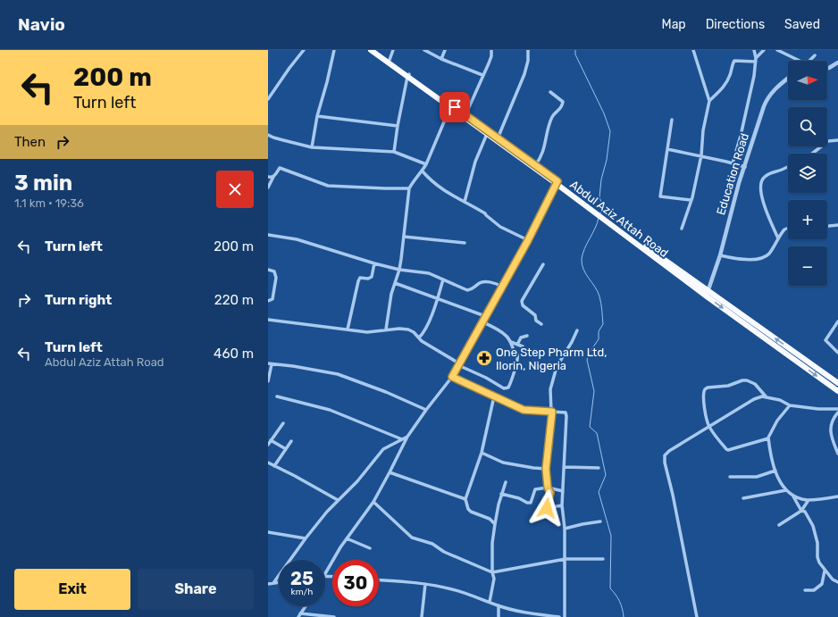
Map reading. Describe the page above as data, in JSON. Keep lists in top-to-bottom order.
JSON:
{
  "streets": {
    "highway": ["Abdul Aziz Attah Road"],
    "street": ["Education Road"]
  },
  "crossings": [
    ["Education Road", "Abdul Aziz Attah Road"]
  ],
  "places": {
    "pharmacy": ["One Step Pharm Ltd, Ilorin, Nigeria"]
  },
  "north": "right",
  "page": {
    "header": "Navio",
    "nav": ["Map", "Directions", "Saved"],
    "turn": ["200 m", "Turn left"],
    "map_buttons": ["+", "−"],
    "then": "Then",
    "heading": ["3 min", "1.1 km · 19:36"],
    "list": [
      {
        "name": "Turn left",
        "value": "200 m"
      },
      {
        "name": "Turn right",
        "value": "220 m"
      },
      {
        "name": "Turn left",
        "note": "Abdul Aziz Attah Road",
        "value": "460 m"
      }
    ],
    "speed": "25 km/h",
    "limit": "30",
    "buttons": ["Exit", "Share"]
  }
}
